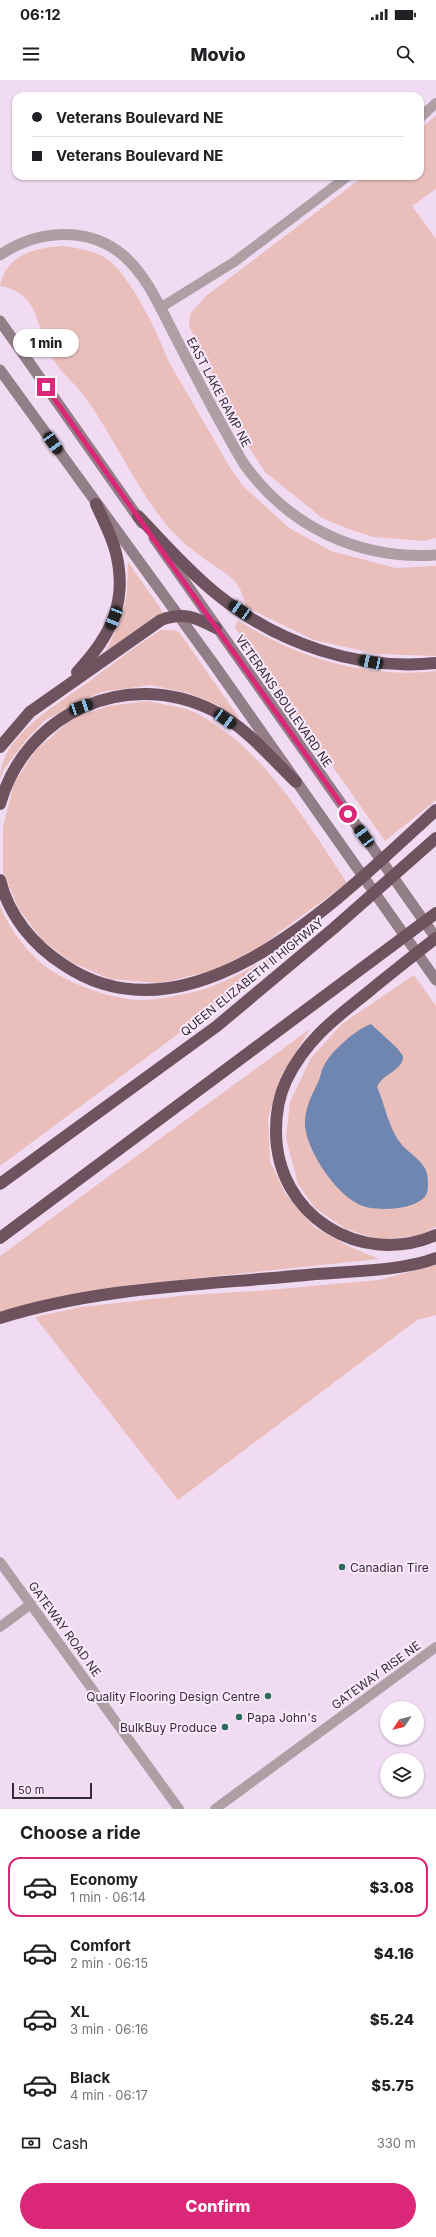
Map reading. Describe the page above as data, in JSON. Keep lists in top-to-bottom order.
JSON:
{
  "streets": {
    "highway": ["QUEEN ELIZABETH II HIGHWAY"],
    "main road": ["VETERANS BOULEVARD NE"],
    "street": ["EAST LAKE RAMP NE", "GATEWAY ROAD NE", "GATEWAY RISE NE"]
  },
  "places": [
    "Canadian Tire",
    "Quality Flooring Design Centre",
    "Papa John's",
    "BulkBuy Produce"
  ],
  "scale_bar": "50 m",
  "north": "bottom left",
  "page": {
    "status": "06:12",
    "header": "Movio",
    "banner": ["Veterans Boulevard NE", "Veterans Boulevard NE"],
    "bubble": "1 min",
    "scale": "50 m",
    "heading": "Choose a ride",
    "list": [
      {
        "name": "Economy",
        "note": "1 min · 06:14",
        "value": "$3.08"
      },
      {
        "name": "Comfort",
        "note": "2 min · 06:15",
        "value": "$4.16"
      },
      {
        "name": "XL",
        "note": "3 min · 06:16",
        "value": "$5.24"
      },
      {
        "name": "Black",
        "note": "4 min · 06:17",
        "value": "$5.75"
      }
    ],
    "pay": ["Cash", "330 m"],
    "buttons": "Confirm"
  }
}
